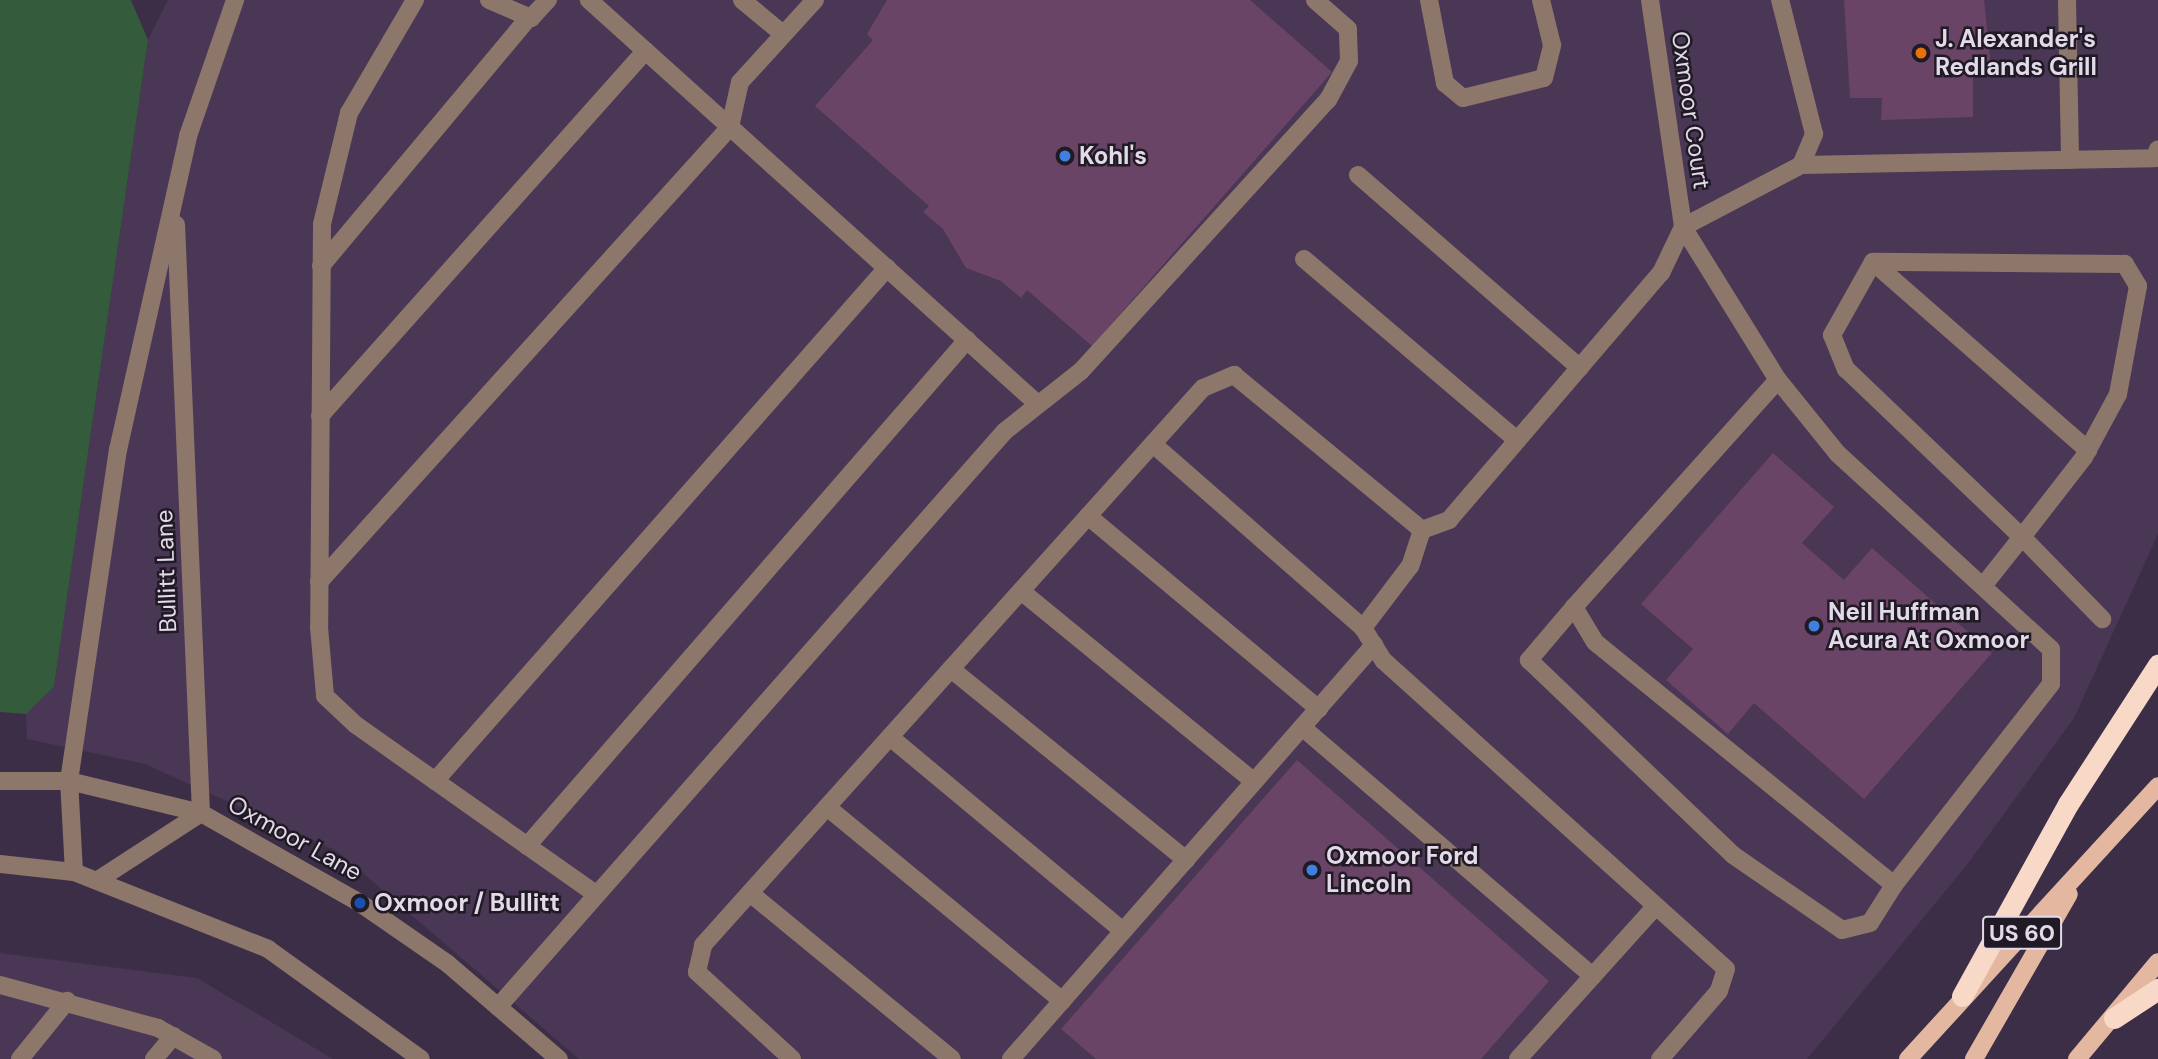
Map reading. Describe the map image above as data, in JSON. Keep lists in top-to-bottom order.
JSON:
{
  "streets": {
    "main road": ["US 60"],
    "street": ["Oxmoor Court", "Bullitt Lane", "Oxmoor Lane"]
  },
  "crossings": [
    ["Bullitt Lane", "Oxmoor Lane"]
  ],
  "places": [
    "J. Alexander's Redlands Grill",
    "Kohl's",
    "Neil Huffman Acura At Oxmoor",
    "Oxmoor Ford Lincoln",
    "Oxmoor / Bullitt"
  ]
}
